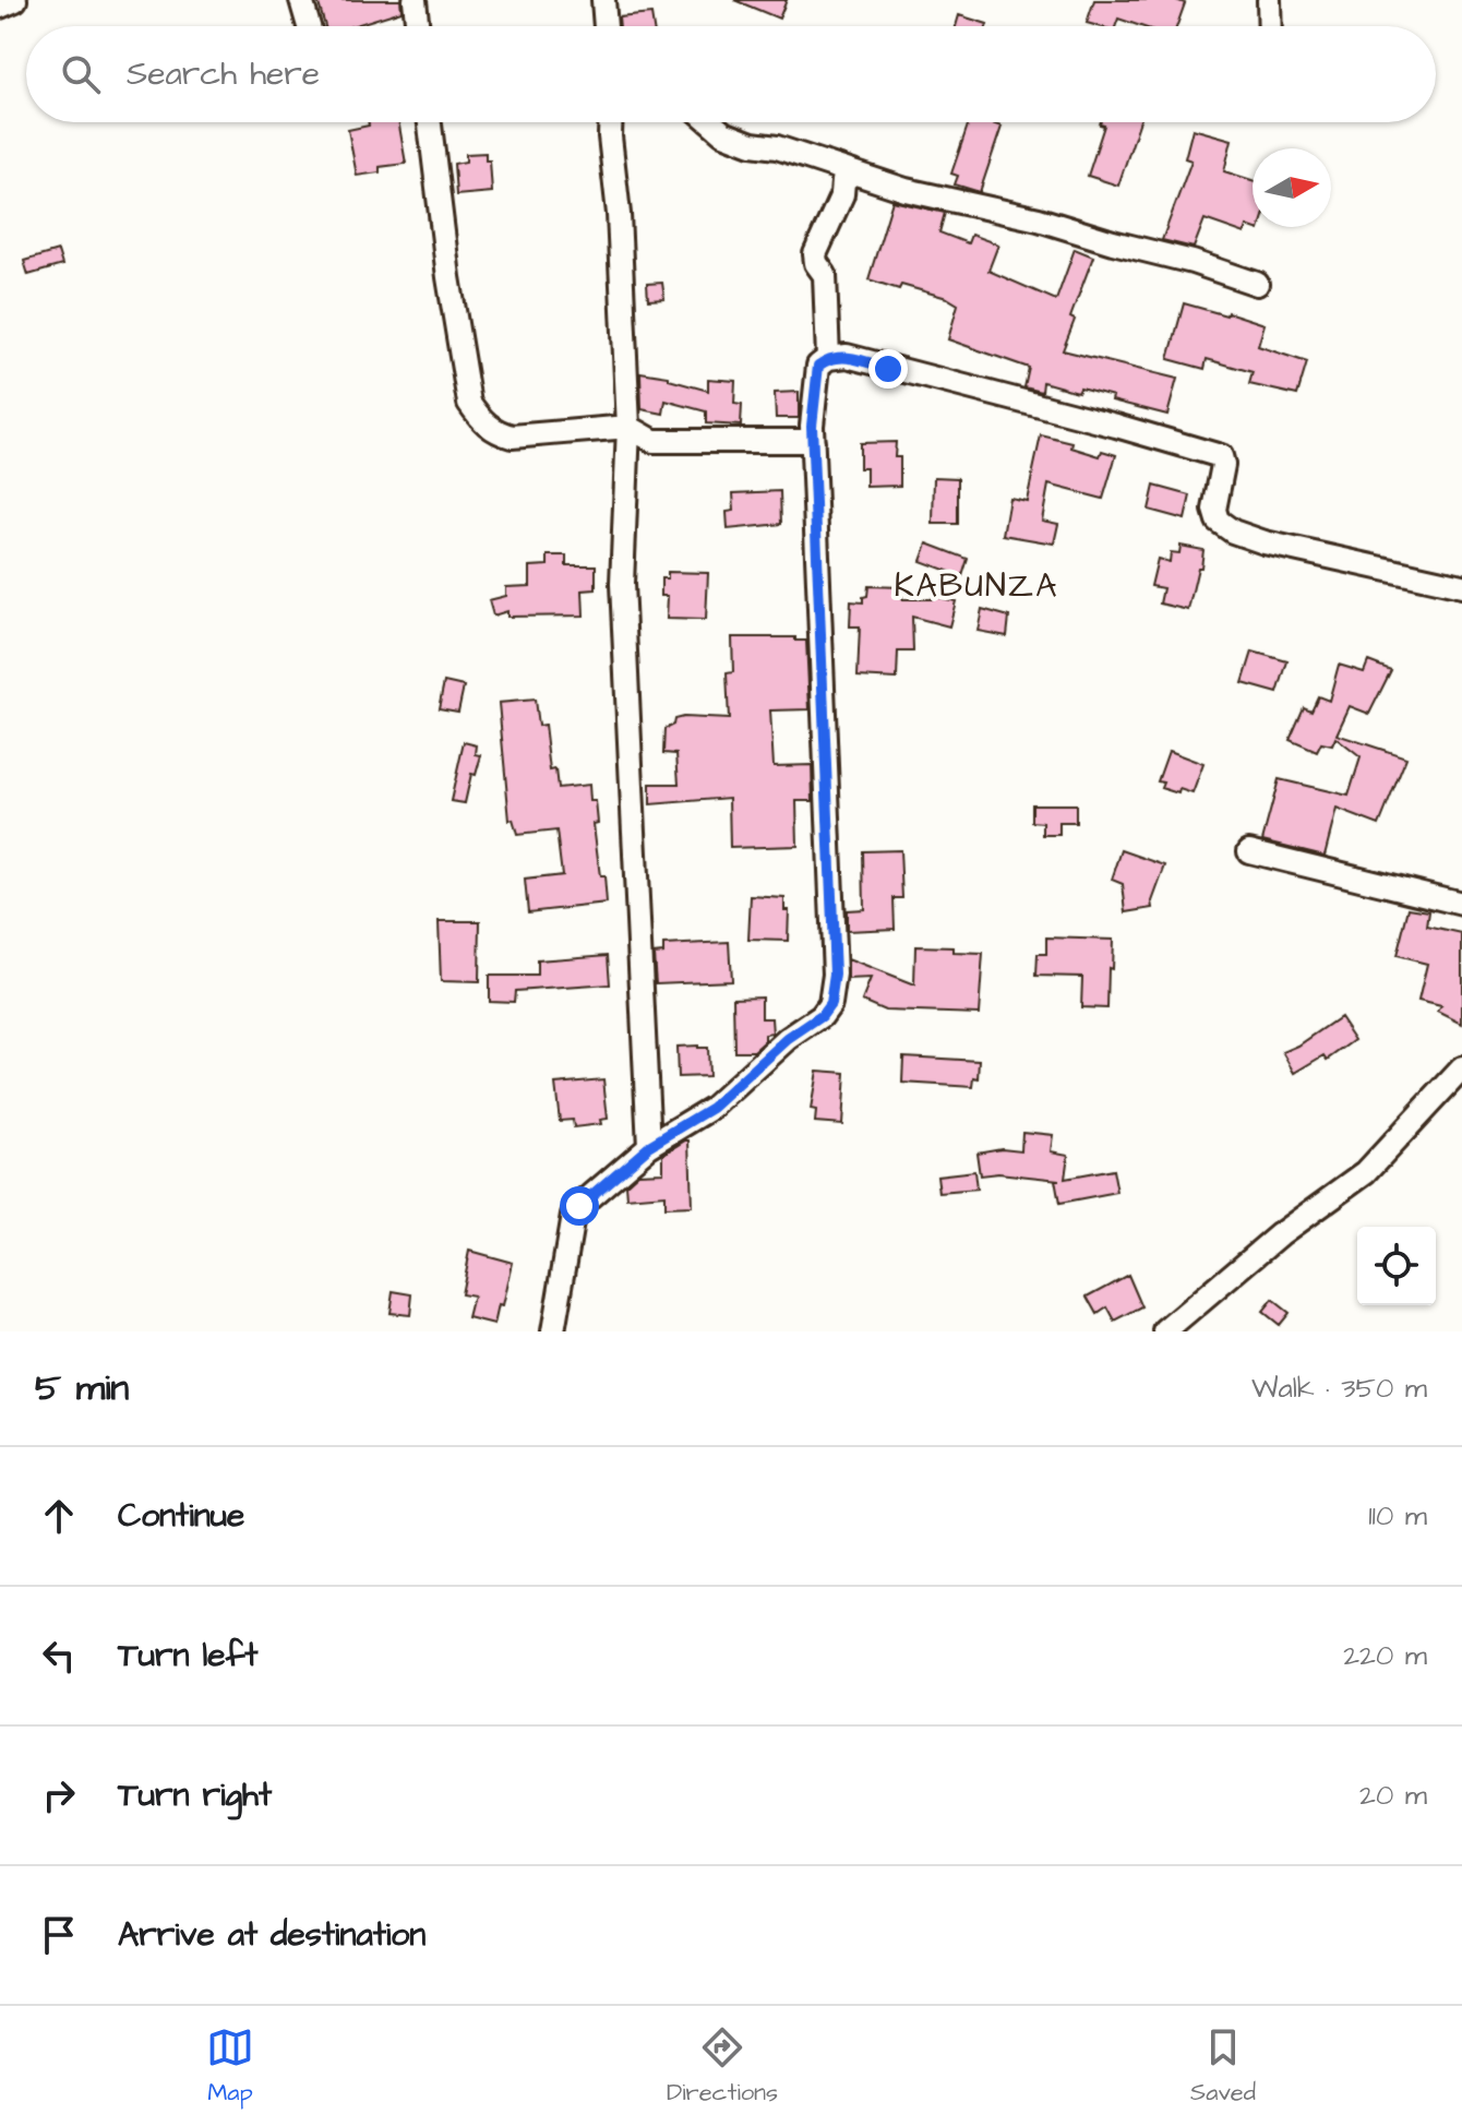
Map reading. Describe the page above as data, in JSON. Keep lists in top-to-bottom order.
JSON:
{
  "districts": ["KABUNZA"],
  "north": "right",
  "page": {
    "search": "Search here",
    "heading": ["5 min", "Walk · 350 m"],
    "list": [
      ["Continue", "110 m"],
      ["Turn left", "220 m"],
      ["Turn right", "20 m"],
      "Arrive at destination"
    ],
    "nav": ["Map", "Directions", "Saved"]
  }
}
